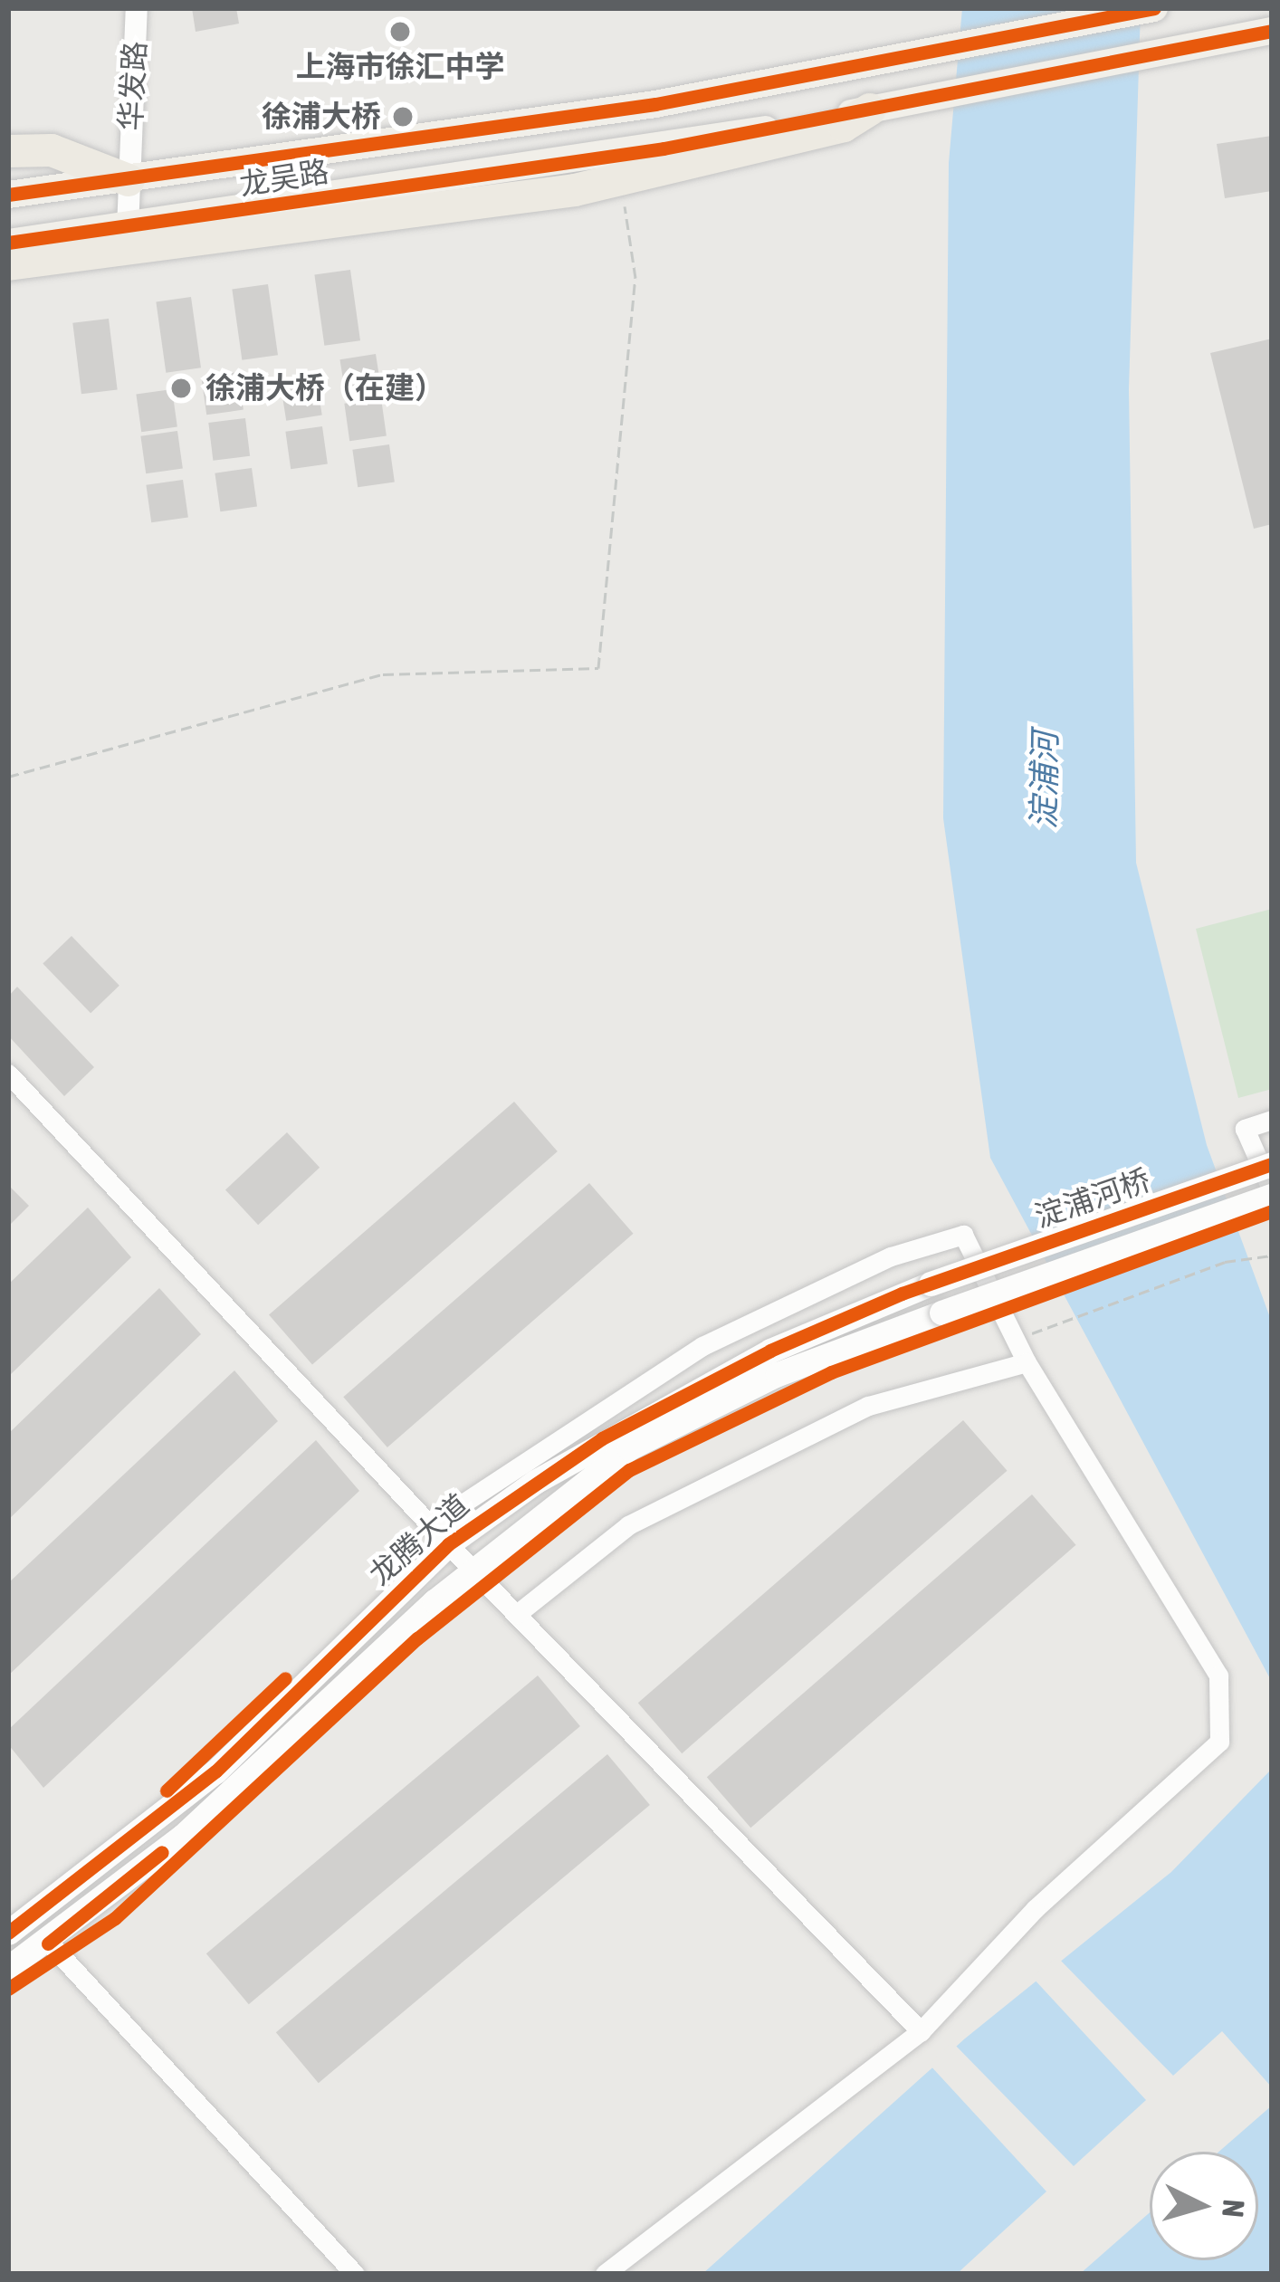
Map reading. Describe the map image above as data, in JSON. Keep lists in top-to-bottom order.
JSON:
{
  "streets": {
    "main road": ["龙吴路", "淀浦河桥", "龙腾大道"],
    "street": ["华发路"]
  },
  "crossings": [
    ["华发路", "龙吴路"],
    ["淀浦河桥", "龙腾大道"]
  ],
  "water": ["淀浦河"],
  "places": ["上海市徐汇中学", "徐浦大桥", "徐浦大桥（在建）"],
  "north": "right"
}
